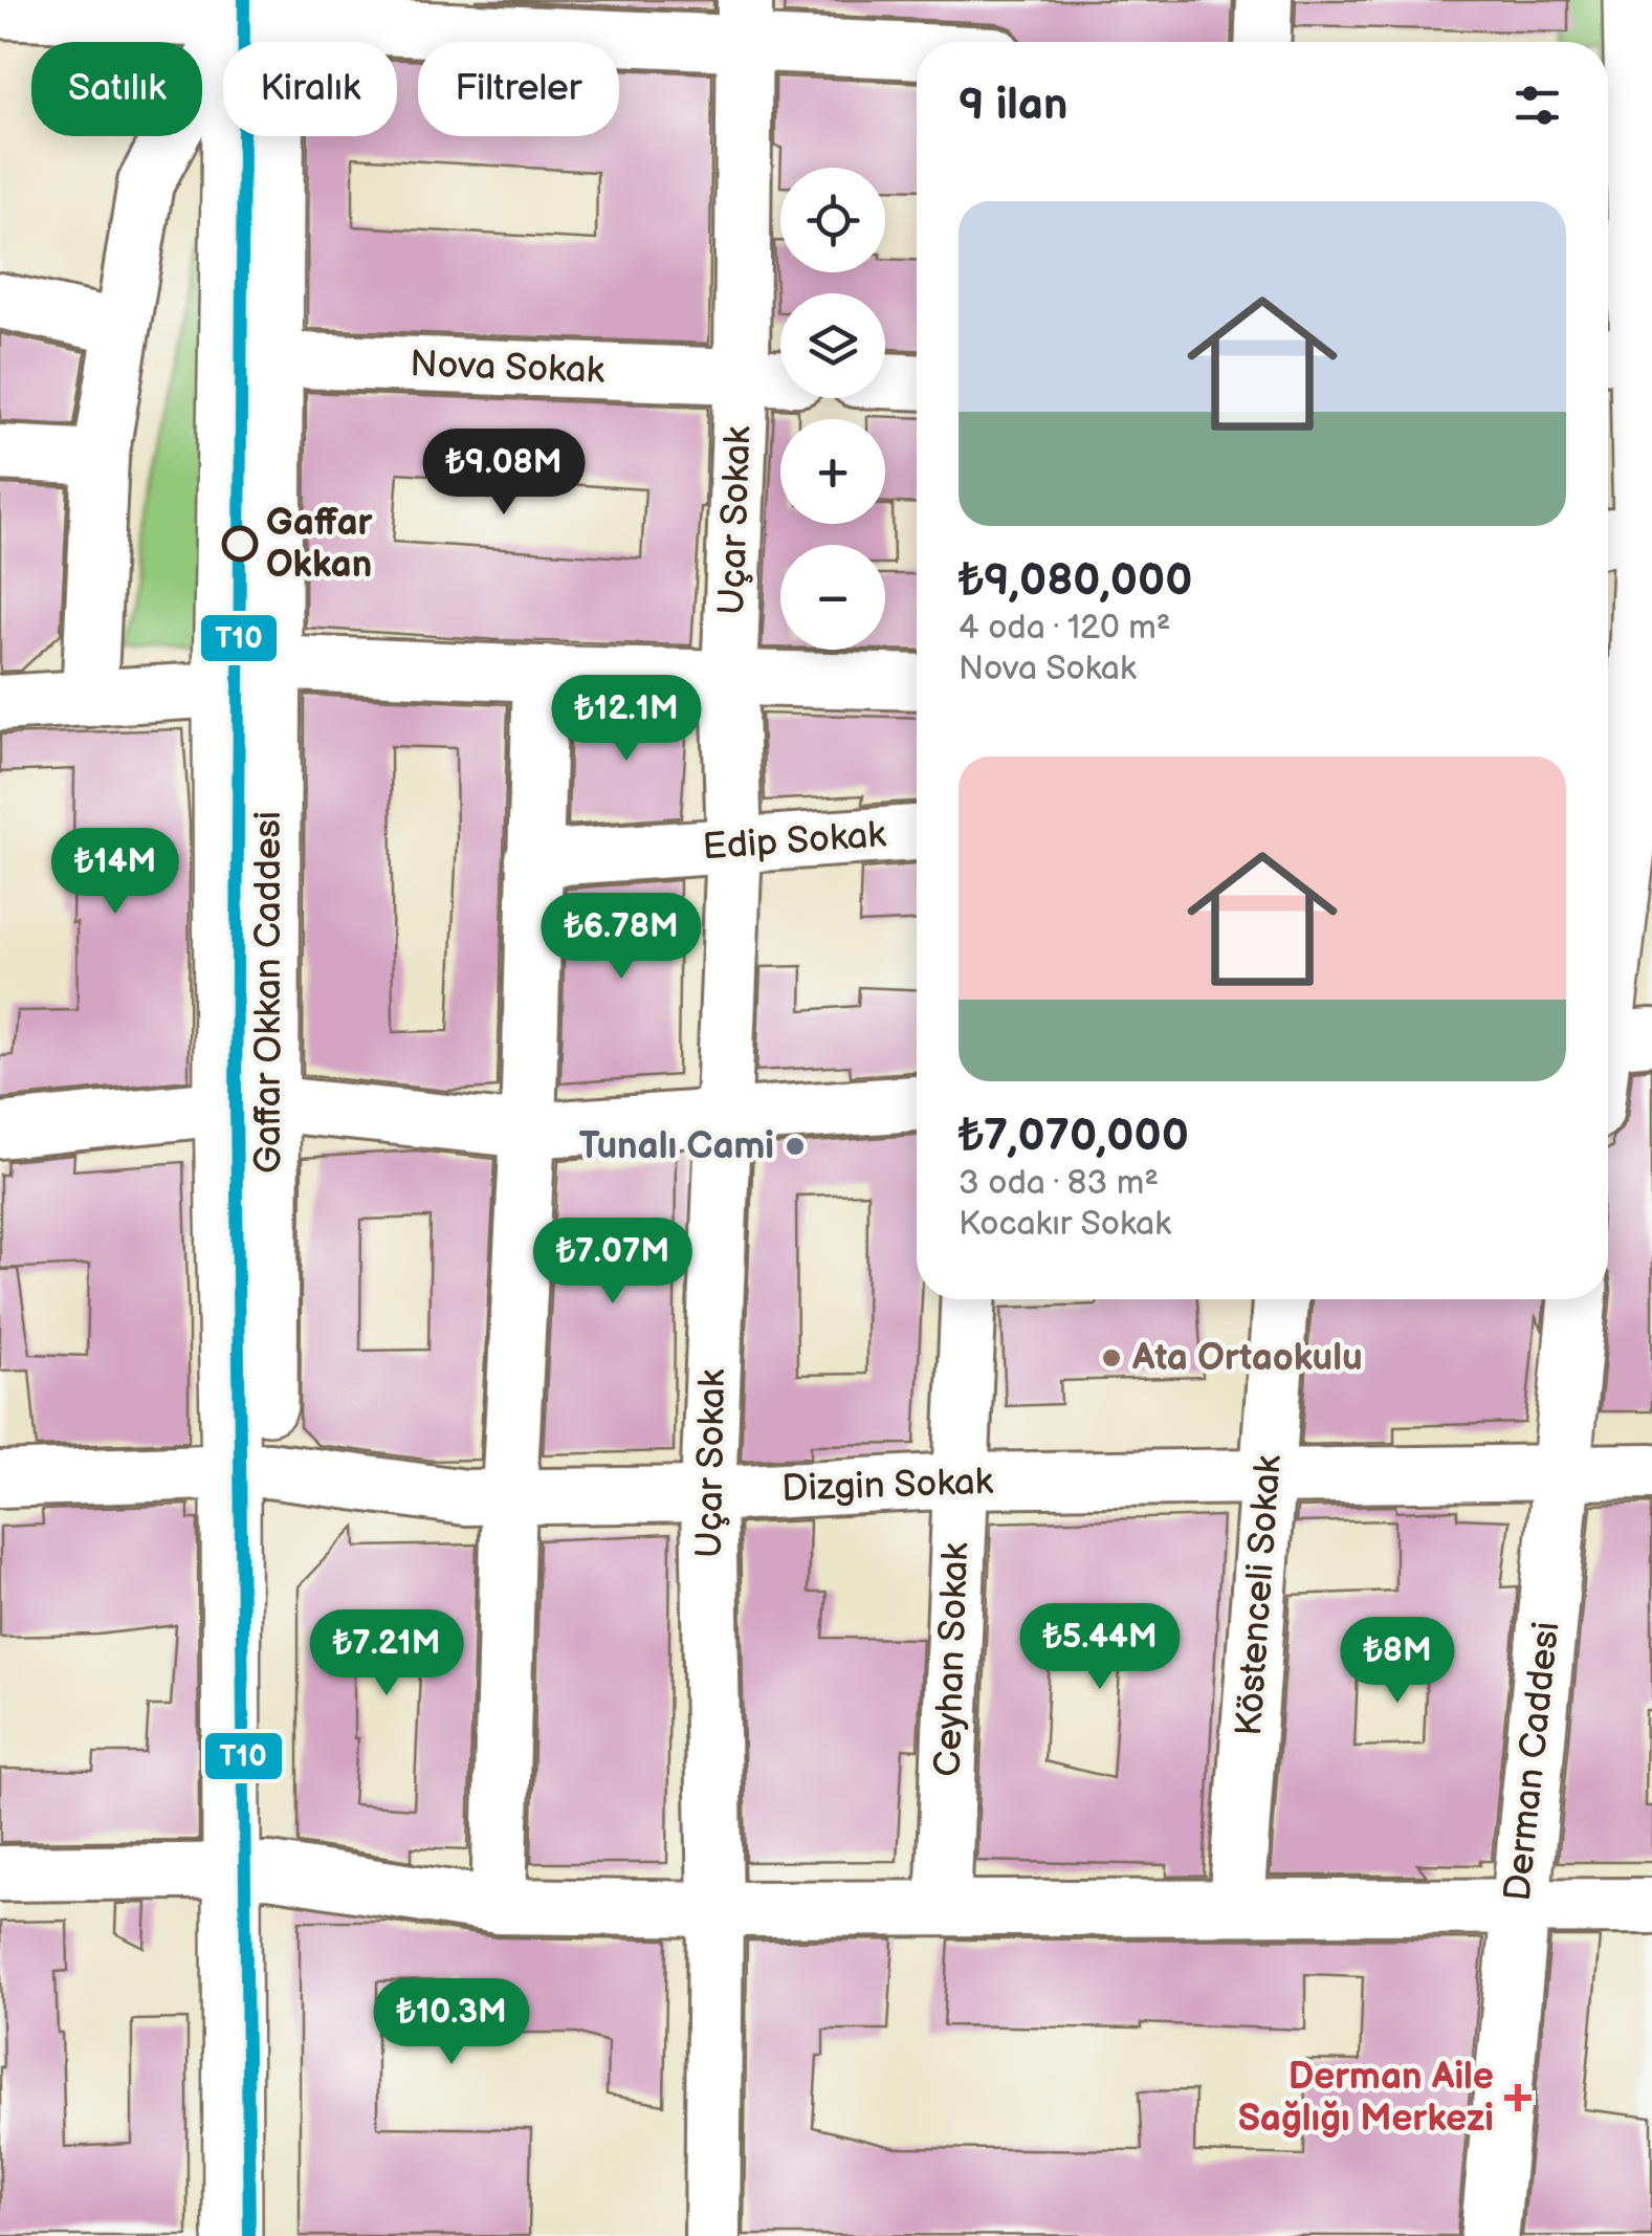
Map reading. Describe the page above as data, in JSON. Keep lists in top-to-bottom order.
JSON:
{
  "streets": {
    "main road": ["Gaffar Okkan Caddesi", "Derman Caddesi"],
    "street": [
      "Nova Sokak",
      "Uçar Sokak",
      "Edip Sokak",
      "Dizgin Sokak",
      "Köstenceli Sokak",
      "Ceyhan Sokak"
    ]
  },
  "crossings": [
    ["Nova Sokak", "Uçar Sokak"],
    ["Nova Sokak", "Gaffar Okkan Caddesi"],
    ["Uçar Sokak", "Edip Sokak"],
    ["Uçar Sokak", "Dizgin Sokak"],
    ["Gaffar Okkan Caddesi", "Dizgin Sokak"],
    ["Dizgin Sokak", "Köstenceli Sokak"],
    ["Dizgin Sokak", "Ceyhan Sokak"],
    ["Dizgin Sokak", "Derman Caddesi"]
  ],
  "places": {
    "other": ["Gaffar Okkan", "Tunalı Cami", "Ata Ortaokulu"],
    "health": ["Derman Aile Sağlığı Merkezi"]
  },
  "lines": ["transit line T10"],
  "page": {
    "chip": ["Satılık", "Kiralık", "Filtreler"],
    "heading": "9 ilan",
    "map_buttons": ["+", "−"],
    "list": [
      {
        "name": "₺9,080,000",
        "note": "4 oda · 120 m² · Nova Sokak"
      },
      {
        "name": "₺7,070,000",
        "note": "3 oda · 83 m² · Kocakır Sokak"
      }
    ],
    "price": [
      "₺9.08M",
      "₺12.1M",
      "₺14M",
      "₺6.78M",
      "₺7.07M",
      "₺5.44M",
      "₺7.21M",
      "₺8M",
      "₺10.3M"
    ]
  }
}
